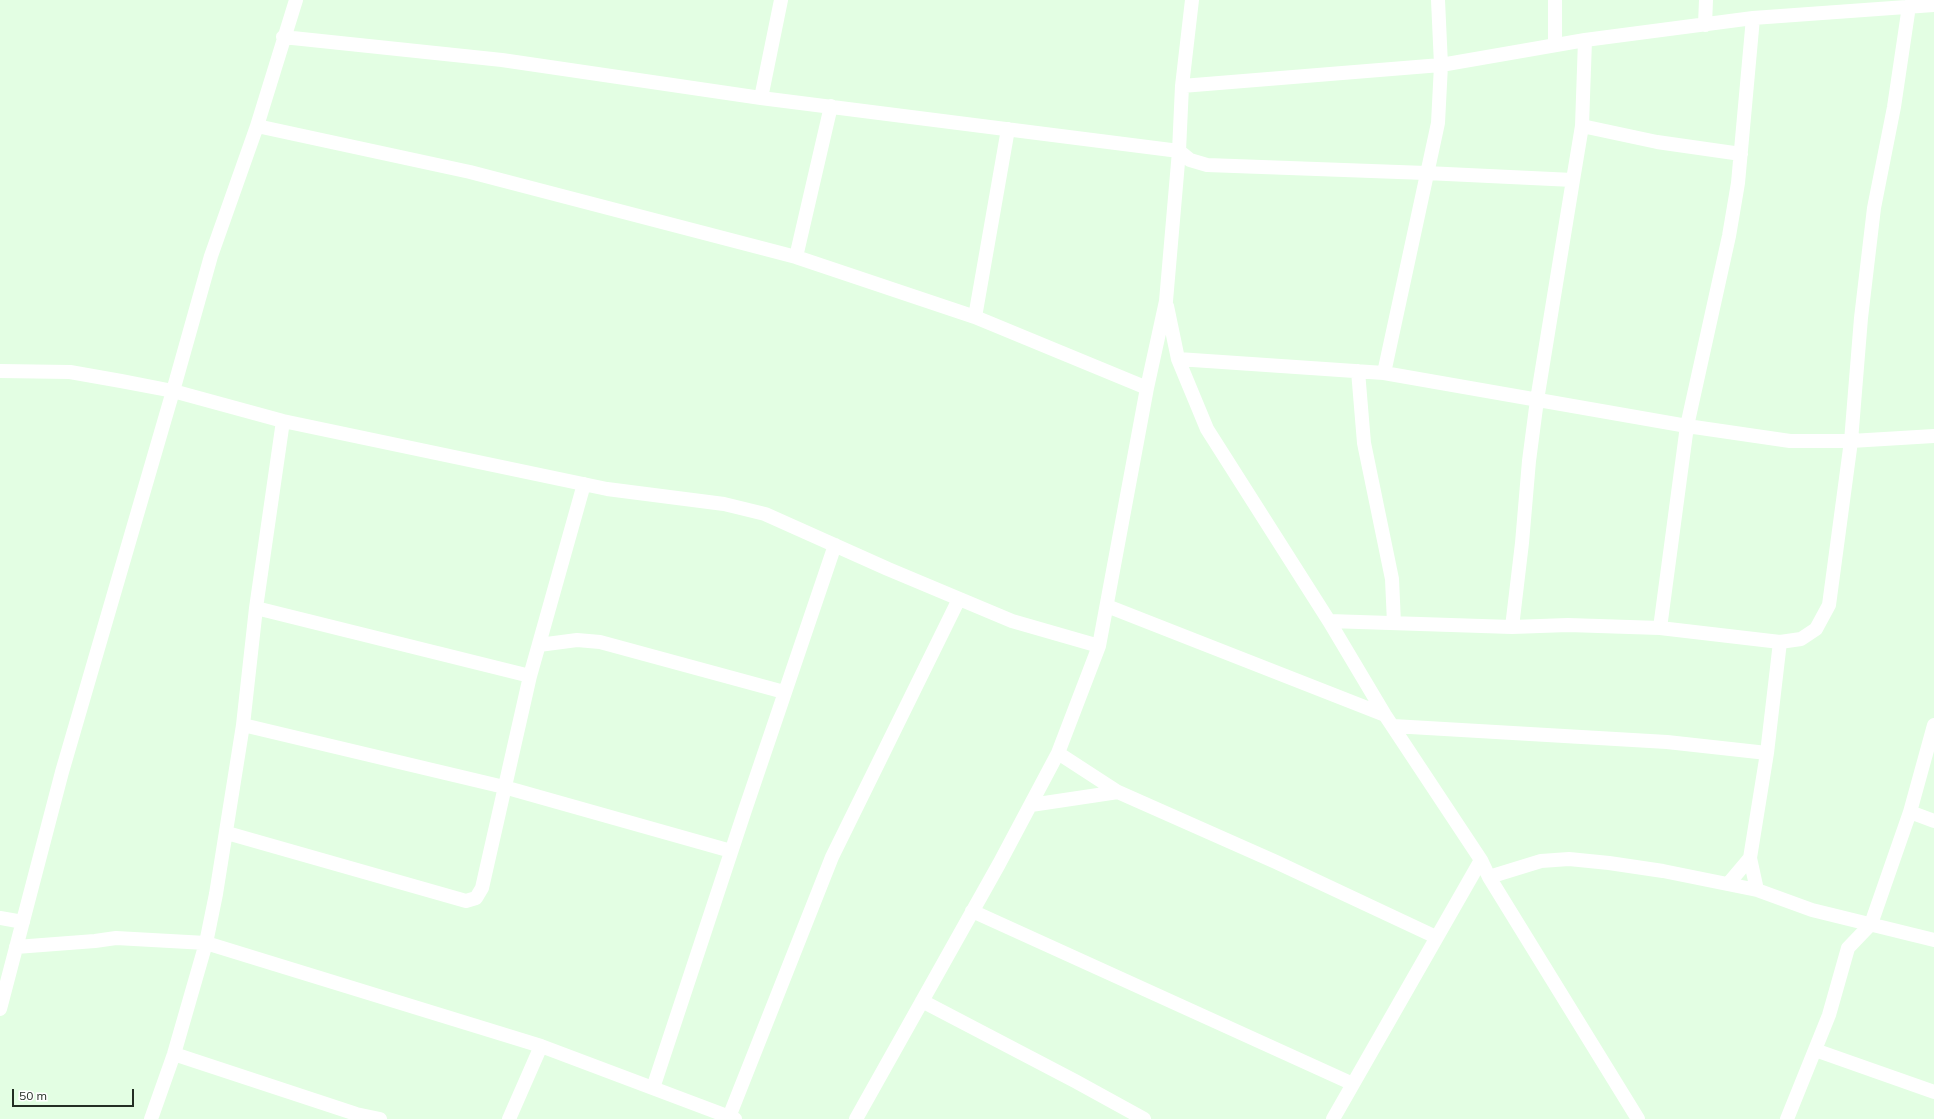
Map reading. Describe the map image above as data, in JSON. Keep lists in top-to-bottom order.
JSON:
{
  "scale_bar": "50 m"
}
